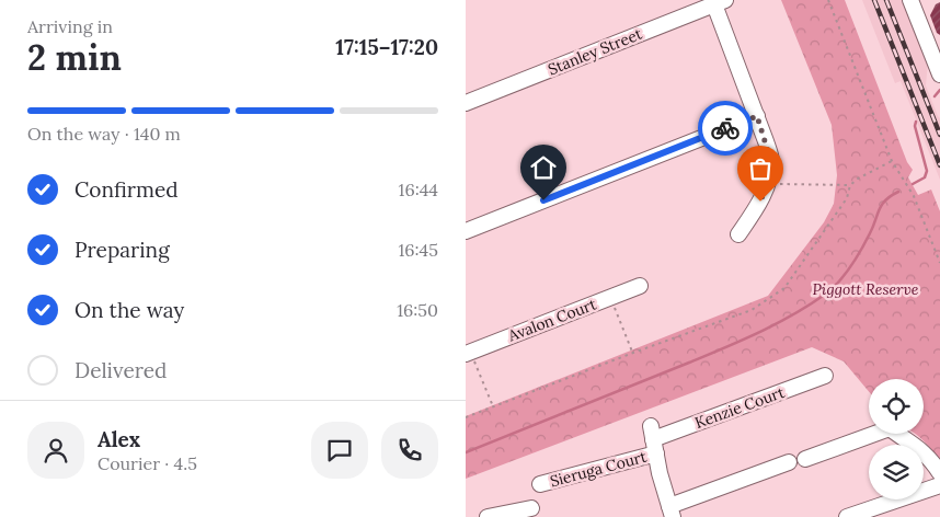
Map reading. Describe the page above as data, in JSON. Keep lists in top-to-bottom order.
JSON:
{
  "streets": {
    "street": [
      "Stanley Street",
      "Avalon Court",
      "Kenzie Court",
      "Sieruga Court"
    ]
  },
  "crossings": [
    ["Kenzie Court", "Sieruga Court"]
  ],
  "parks": ["Piggott Reserve"],
  "page": {
    "heading": ["2 min", "Arriving in", "17:15–17:20"],
    "panel": ["Alex", "Courier · 4.5"],
    "bar": "On the way · 140 m",
    "list": [
      ["Confirmed", "16:44"],
      ["Preparing", "16:45"],
      ["On the way", "16:50"],
      "Delivered"
    ]
  }
}
